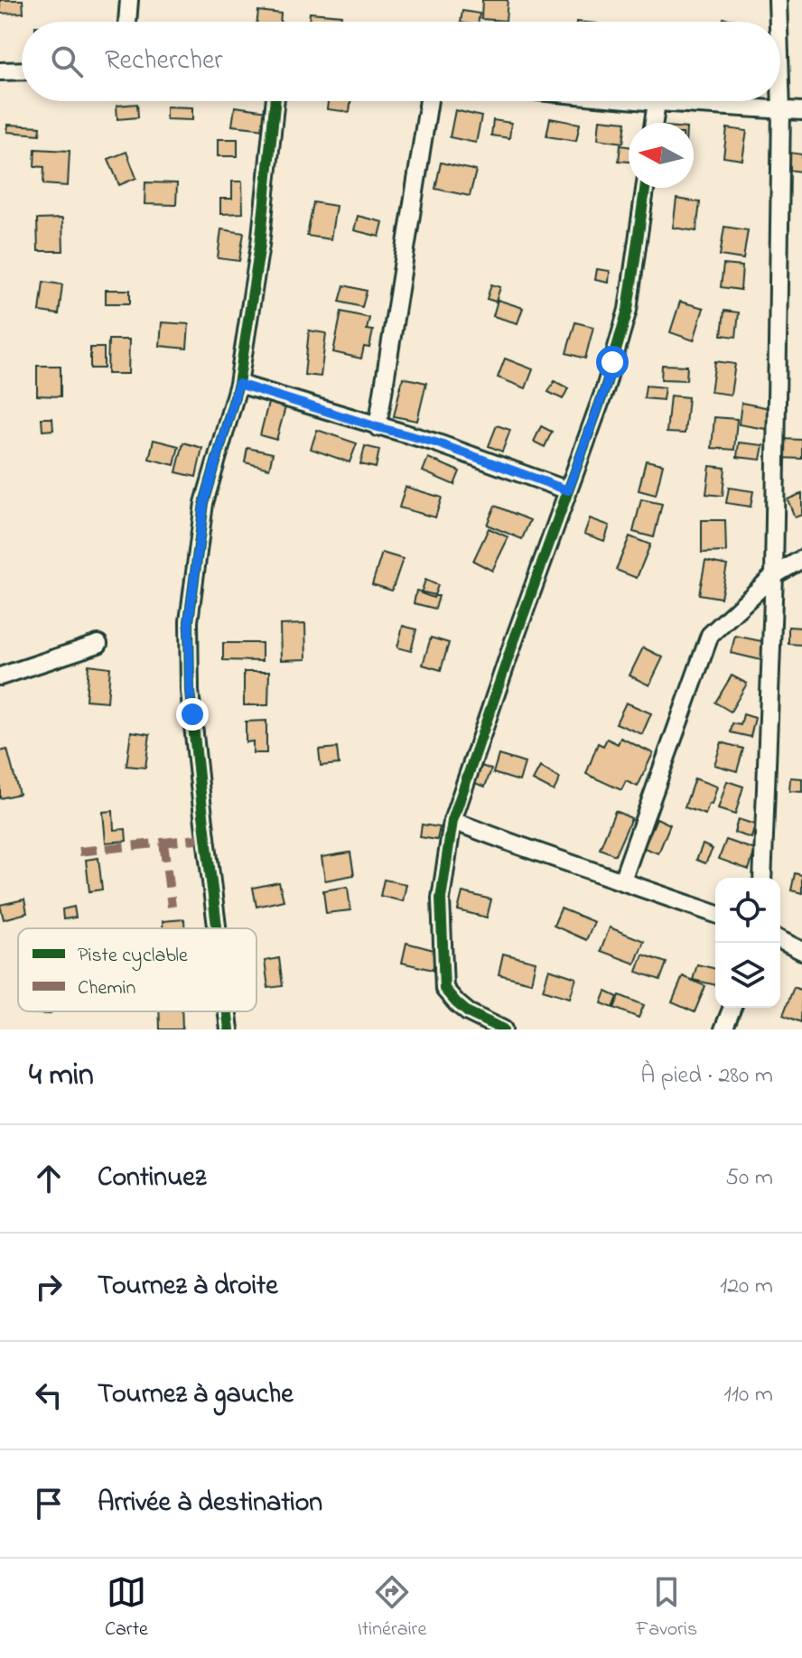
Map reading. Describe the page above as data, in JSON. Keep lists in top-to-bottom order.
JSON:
{
  "legend": ["Piste cyclable", "Chemin"],
  "north": "left",
  "page": {
    "search": "Rechercher",
    "heading": ["4 min", "À pied · 280 m"],
    "list": [
      ["Continuez", "50 m"],
      ["Tournez à droite", "120 m"],
      ["Tournez à gauche", "110 m"],
      "Arrivée à destination"
    ],
    "nav": ["Carte", "Itinéraire", "Favoris"]
  }
}
